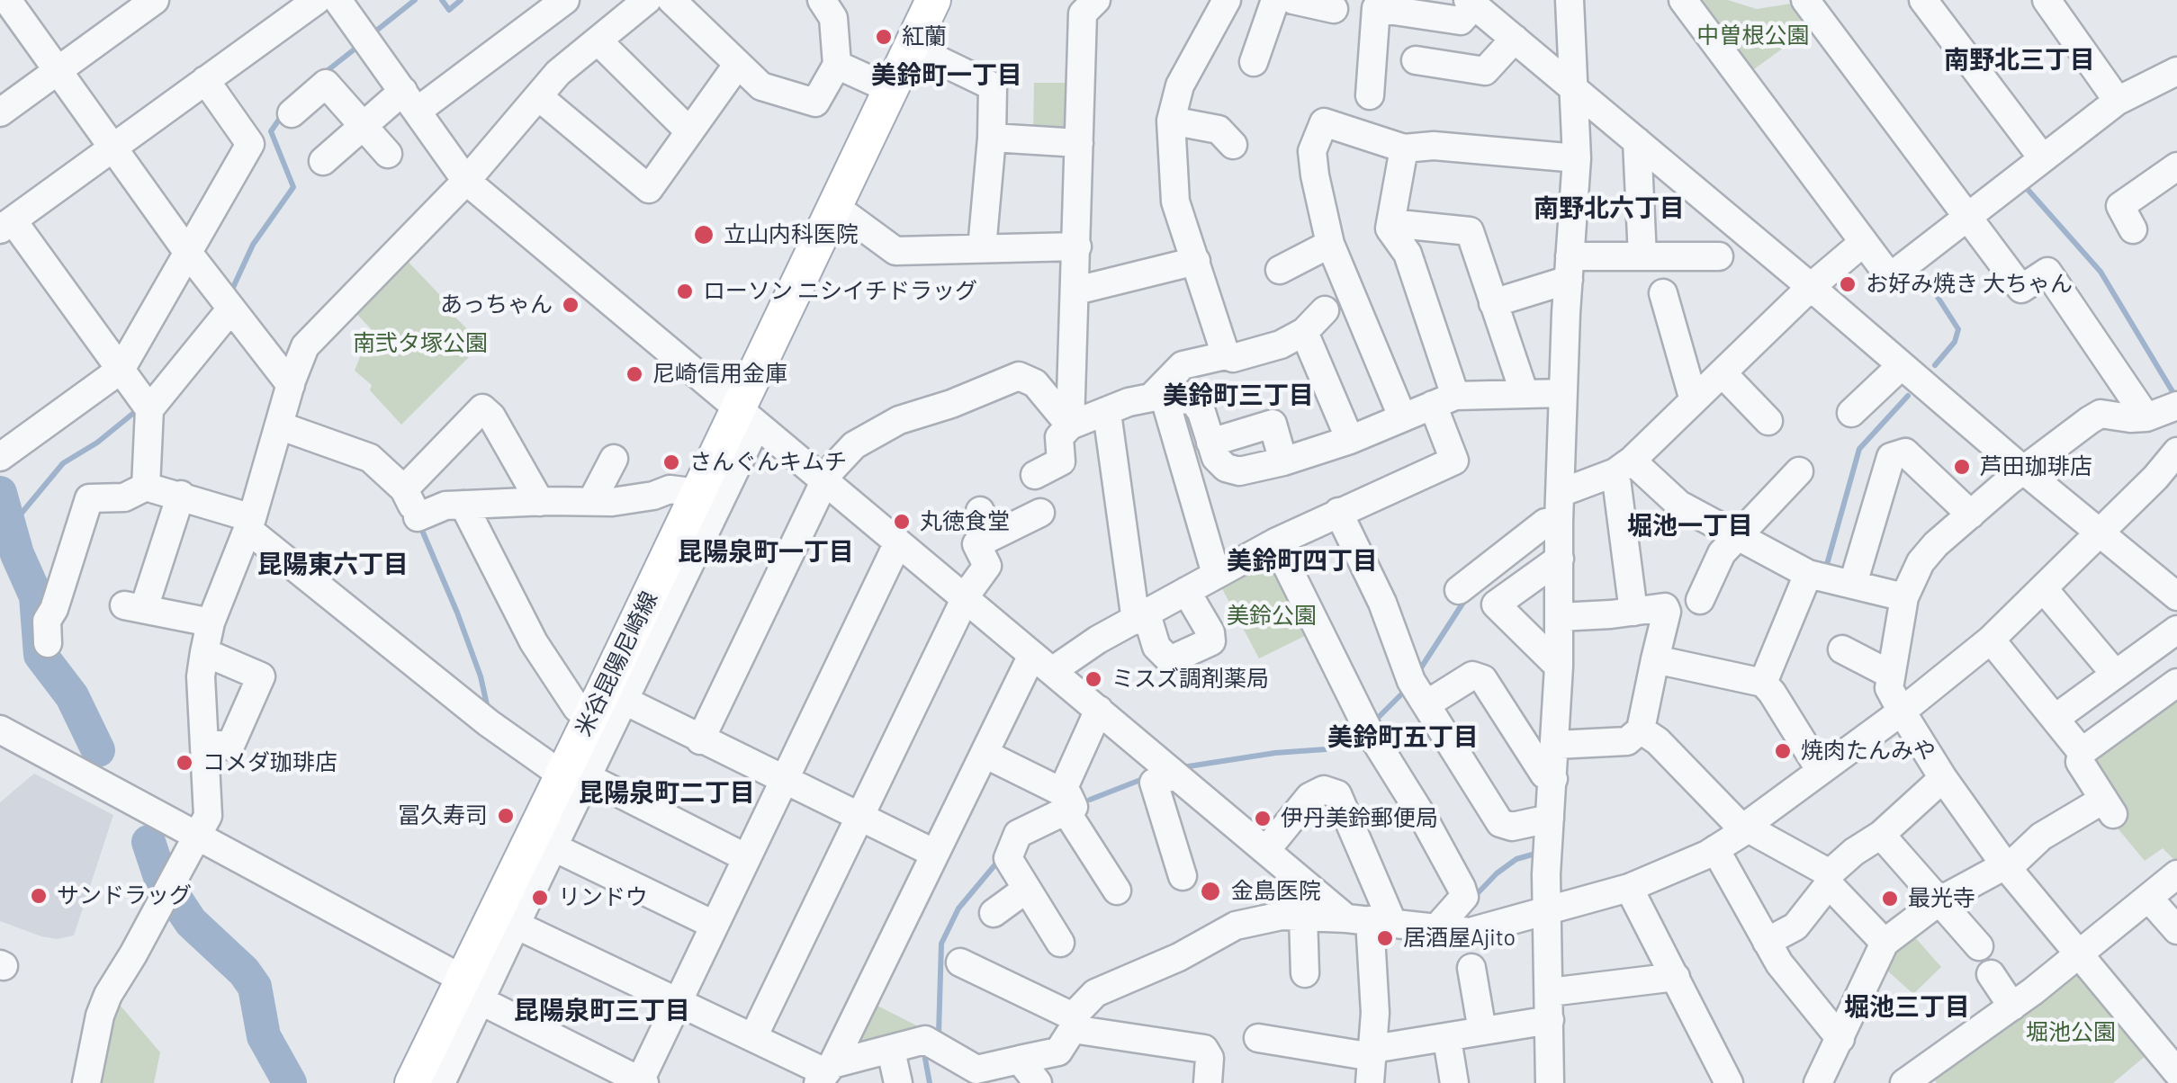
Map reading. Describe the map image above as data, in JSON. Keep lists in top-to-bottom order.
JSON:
{
  "streets": {
    "main road": ["米谷昆陽尼崎線"]
  },
  "districts": [
    "南野北三丁目",
    "美鈴町一丁目",
    "南野北六丁目",
    "美鈴町三丁目",
    "堀池一丁目",
    "昆陽泉町一丁目",
    "美鈴町四丁目",
    "昆陽東六丁目",
    "美鈴町五丁目",
    "昆陽泉町二丁目",
    "堀池三丁目",
    "昆陽泉町三丁目"
  ],
  "parks": [
    "中曽根公園",
    "南弐タ塚公園",
    "美鈴公園",
    "堀池公園"
  ],
  "places": [
    "紅蘭",
    "立山内科医院",
    "お好み焼き 大ちゃん",
    "ローソン ニシイチドラッグ",
    "あっちゃん",
    "尼崎信用金庫",
    "さんぐんキムチ",
    "芦田珈琲店",
    "丸徳食堂",
    "ミスズ調剤薬局",
    "焼肉たんみや",
    "コメダ珈琲店",
    "冨久寿司",
    "伊丹美鈴郵便局",
    "金島医院",
    "サンドラッグ",
    "リンドウ",
    "最光寺",
    "居酒屋Ajito"
  ]
}
